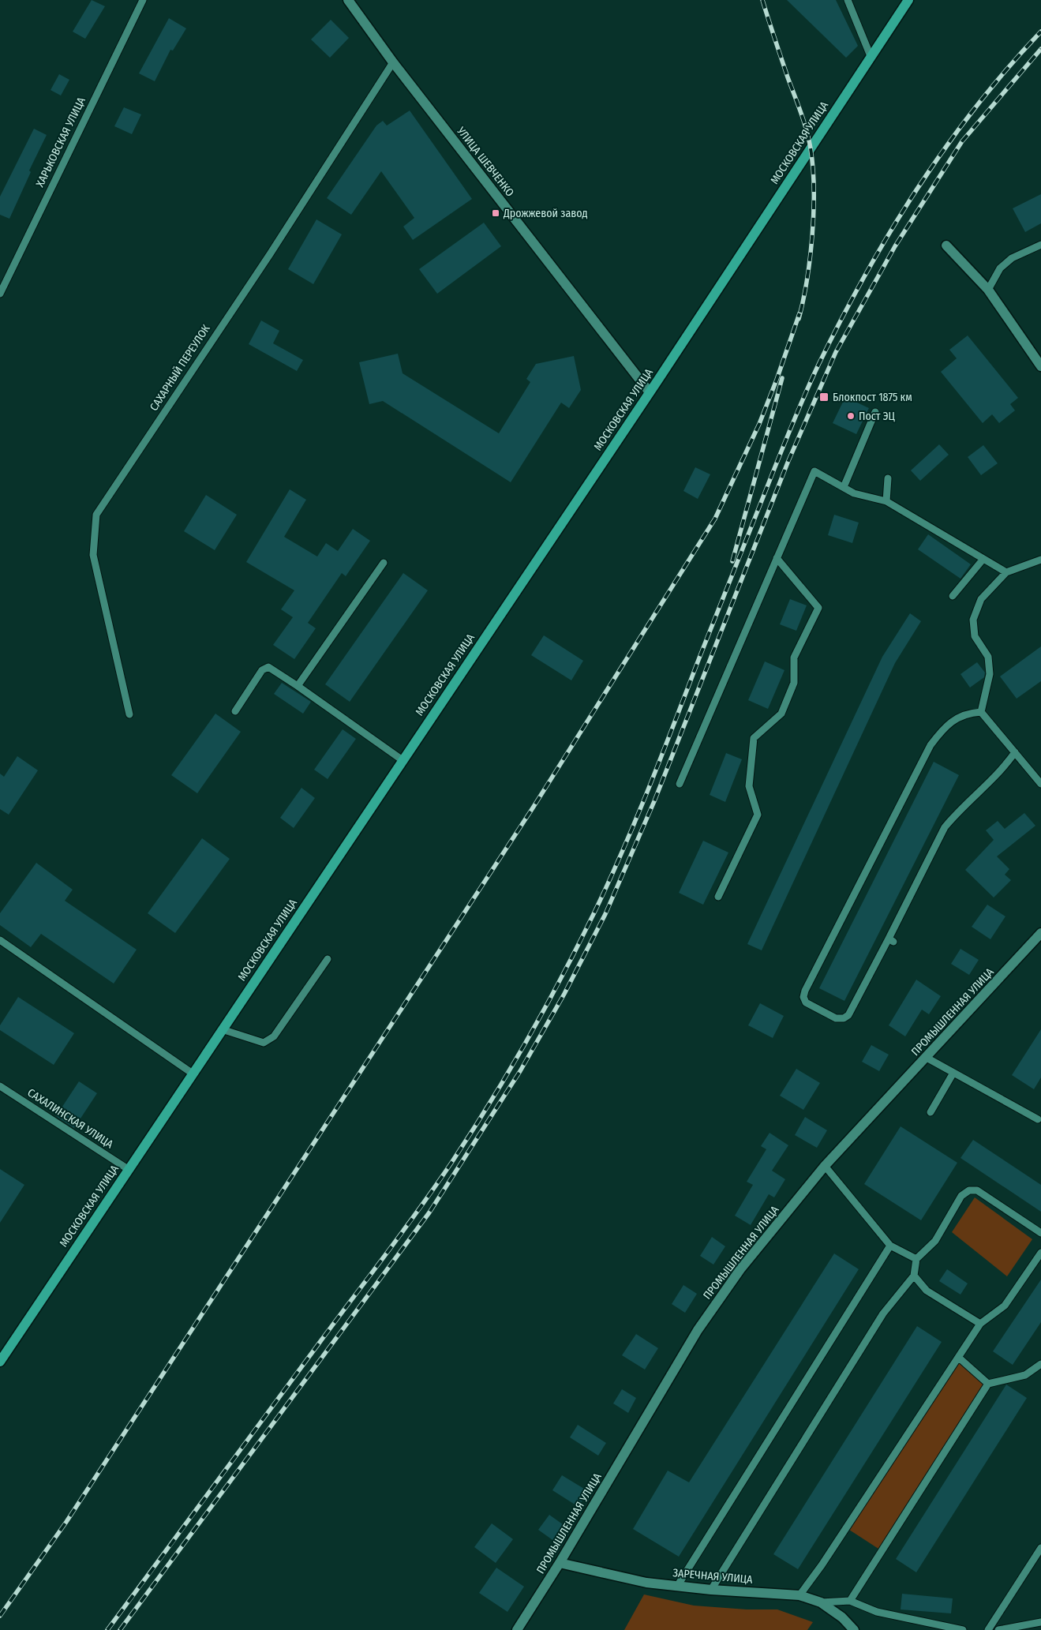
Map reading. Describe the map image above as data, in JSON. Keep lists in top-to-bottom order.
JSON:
{
  "streets": {
    "main road": ["МОСКОВСКАЯ УЛИЦА"],
    "street": ["УЛИЦА ШЕВЧЕНКО", "ПРОМЫШЛЕННАЯ УЛИЦА", "ЗАРЕЧНАЯ УЛИЦА"],
    "lane": ["ХАРЬКОВСКАЯ УЛИЦА", "САХАРНЫЙ ПЕРЕУЛОК", "САХАЛИНСКАЯ УЛИЦА"]
  },
  "crossings": [
    ["МОСКОВСКАЯ УЛИЦА", "УЛИЦА ШЕВЧЕНКО"],
    ["МОСКОВСКАЯ УЛИЦА", "САХАЛИНСКАЯ УЛИЦА"],
    ["УЛИЦА ШЕВЧЕНКО", "САХАРНЫЙ ПЕРЕУЛОК"],
    ["ПРОМЫШЛЕННАЯ УЛИЦА", "ЗАРЕЧНАЯ УЛИЦА"]
  ],
  "places": {
    "transit": ["Дрожжевой завод", "Блокпост 1875 км"],
    "other": ["Пост ЭЦ"]
  }
}
